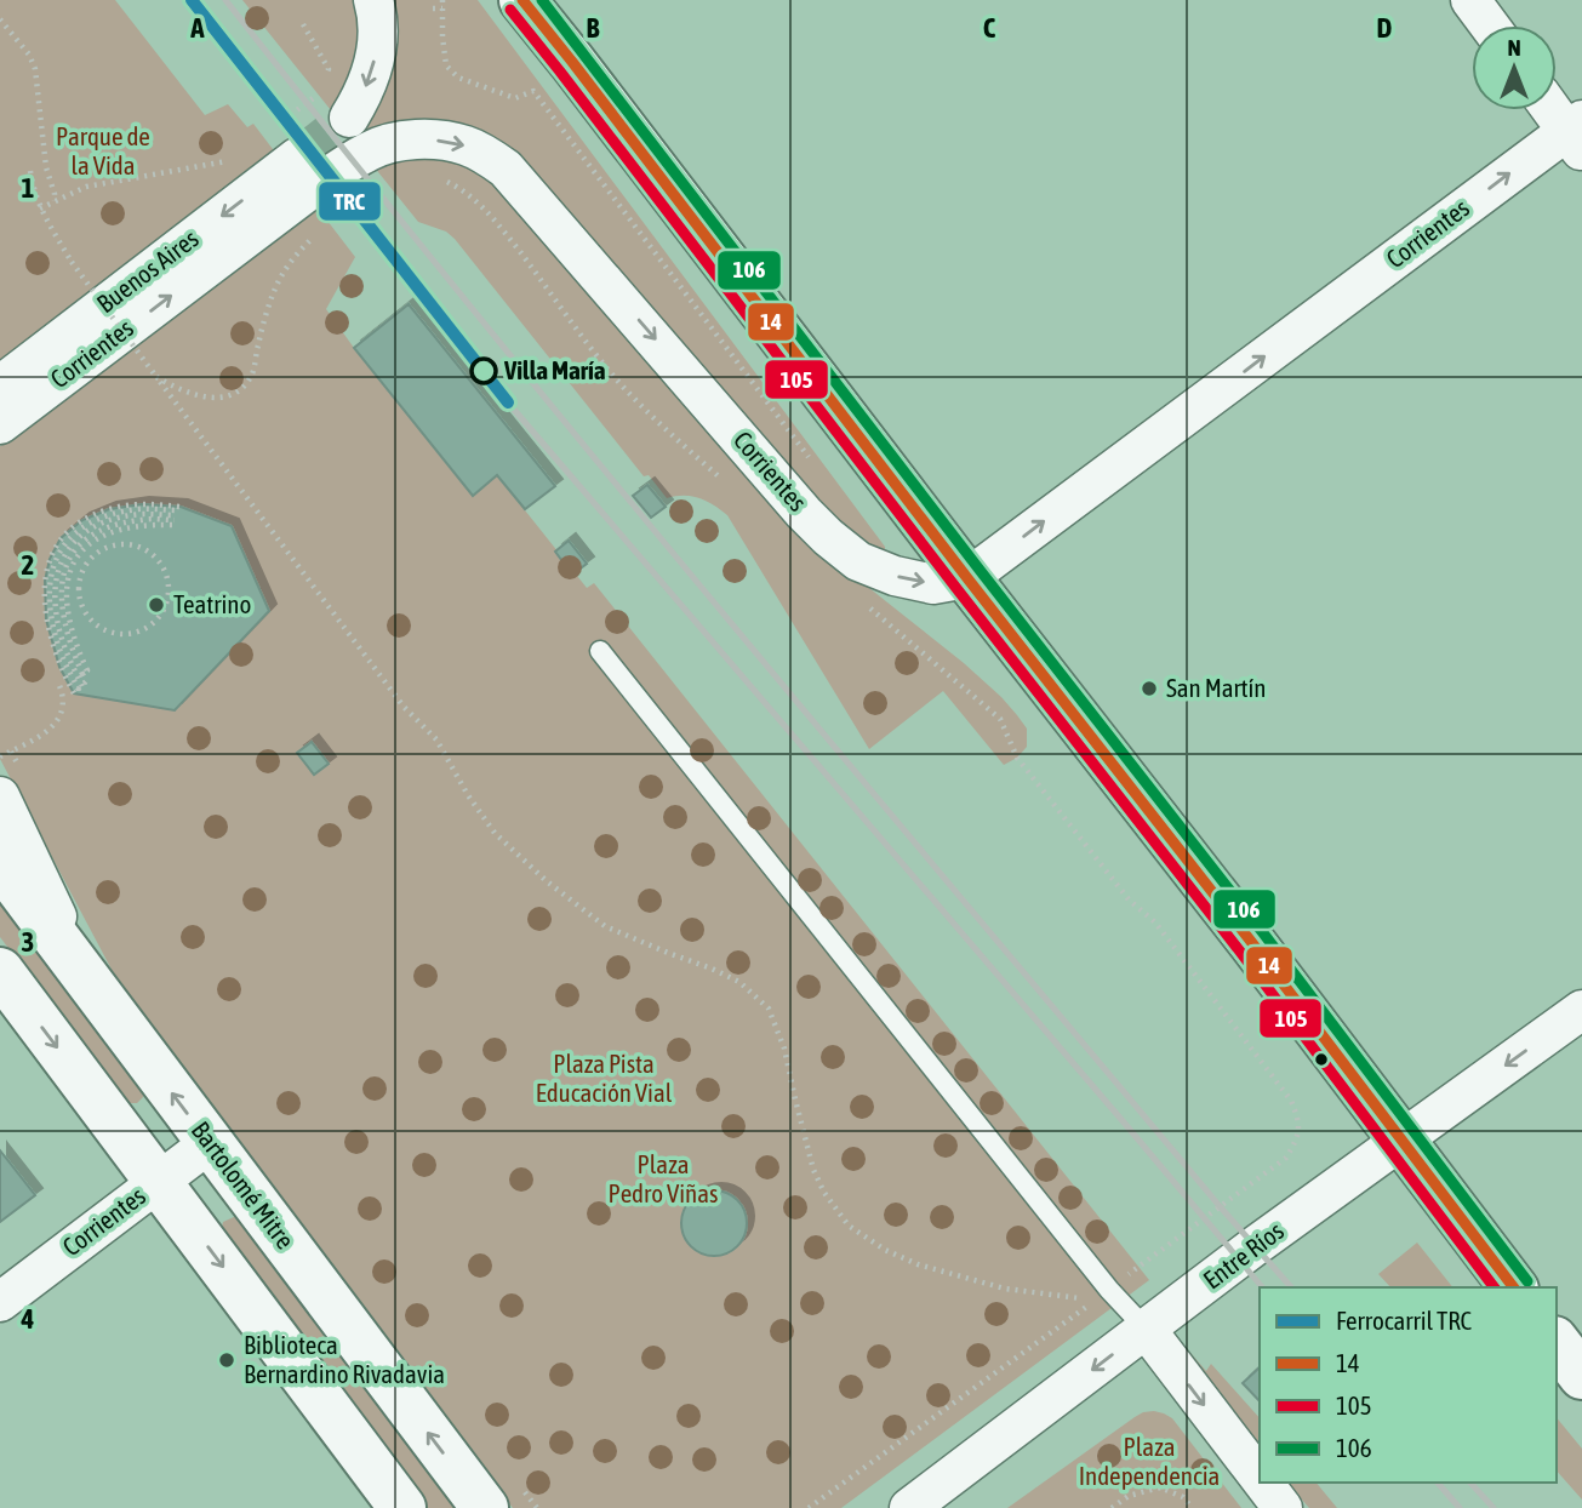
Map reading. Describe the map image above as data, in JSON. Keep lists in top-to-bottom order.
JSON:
{
  "streets": {
    "main road": ["Bartolomé Mitre"],
    "street": ["Corrientes", "Buenos Aires", "Entre Ríos"]
  },
  "crossings": [
    ["Corrientes", "Bartolomé Mitre"]
  ],
  "one_way": ["Corrientes", "Buenos Aires", "Entre Ríos"],
  "parks": [
    "Parque de la Vida",
    "Plaza Pista Educación Vial",
    "Plaza Pedro Viñas",
    "Plaza Independencia"
  ],
  "places": [
    "Villa María",
    "Teatrino",
    "San Martín",
    "Biblioteca Bernardino Rivadavia"
  ],
  "lines": [
    "rail line TRC",
    "transit line 14",
    "transit line 106",
    "transit line 105"
  ],
  "legend": [
    "Ferrocarril TRC",
    "14",
    "105",
    "106"
  ],
  "north": "top",
  "grid": {
    "columns": [
      "A",
      "B",
      "C",
      "D"
    ],
    "rows": [
      "1",
      "2",
      "3",
      "4"
    ]
  }
}
